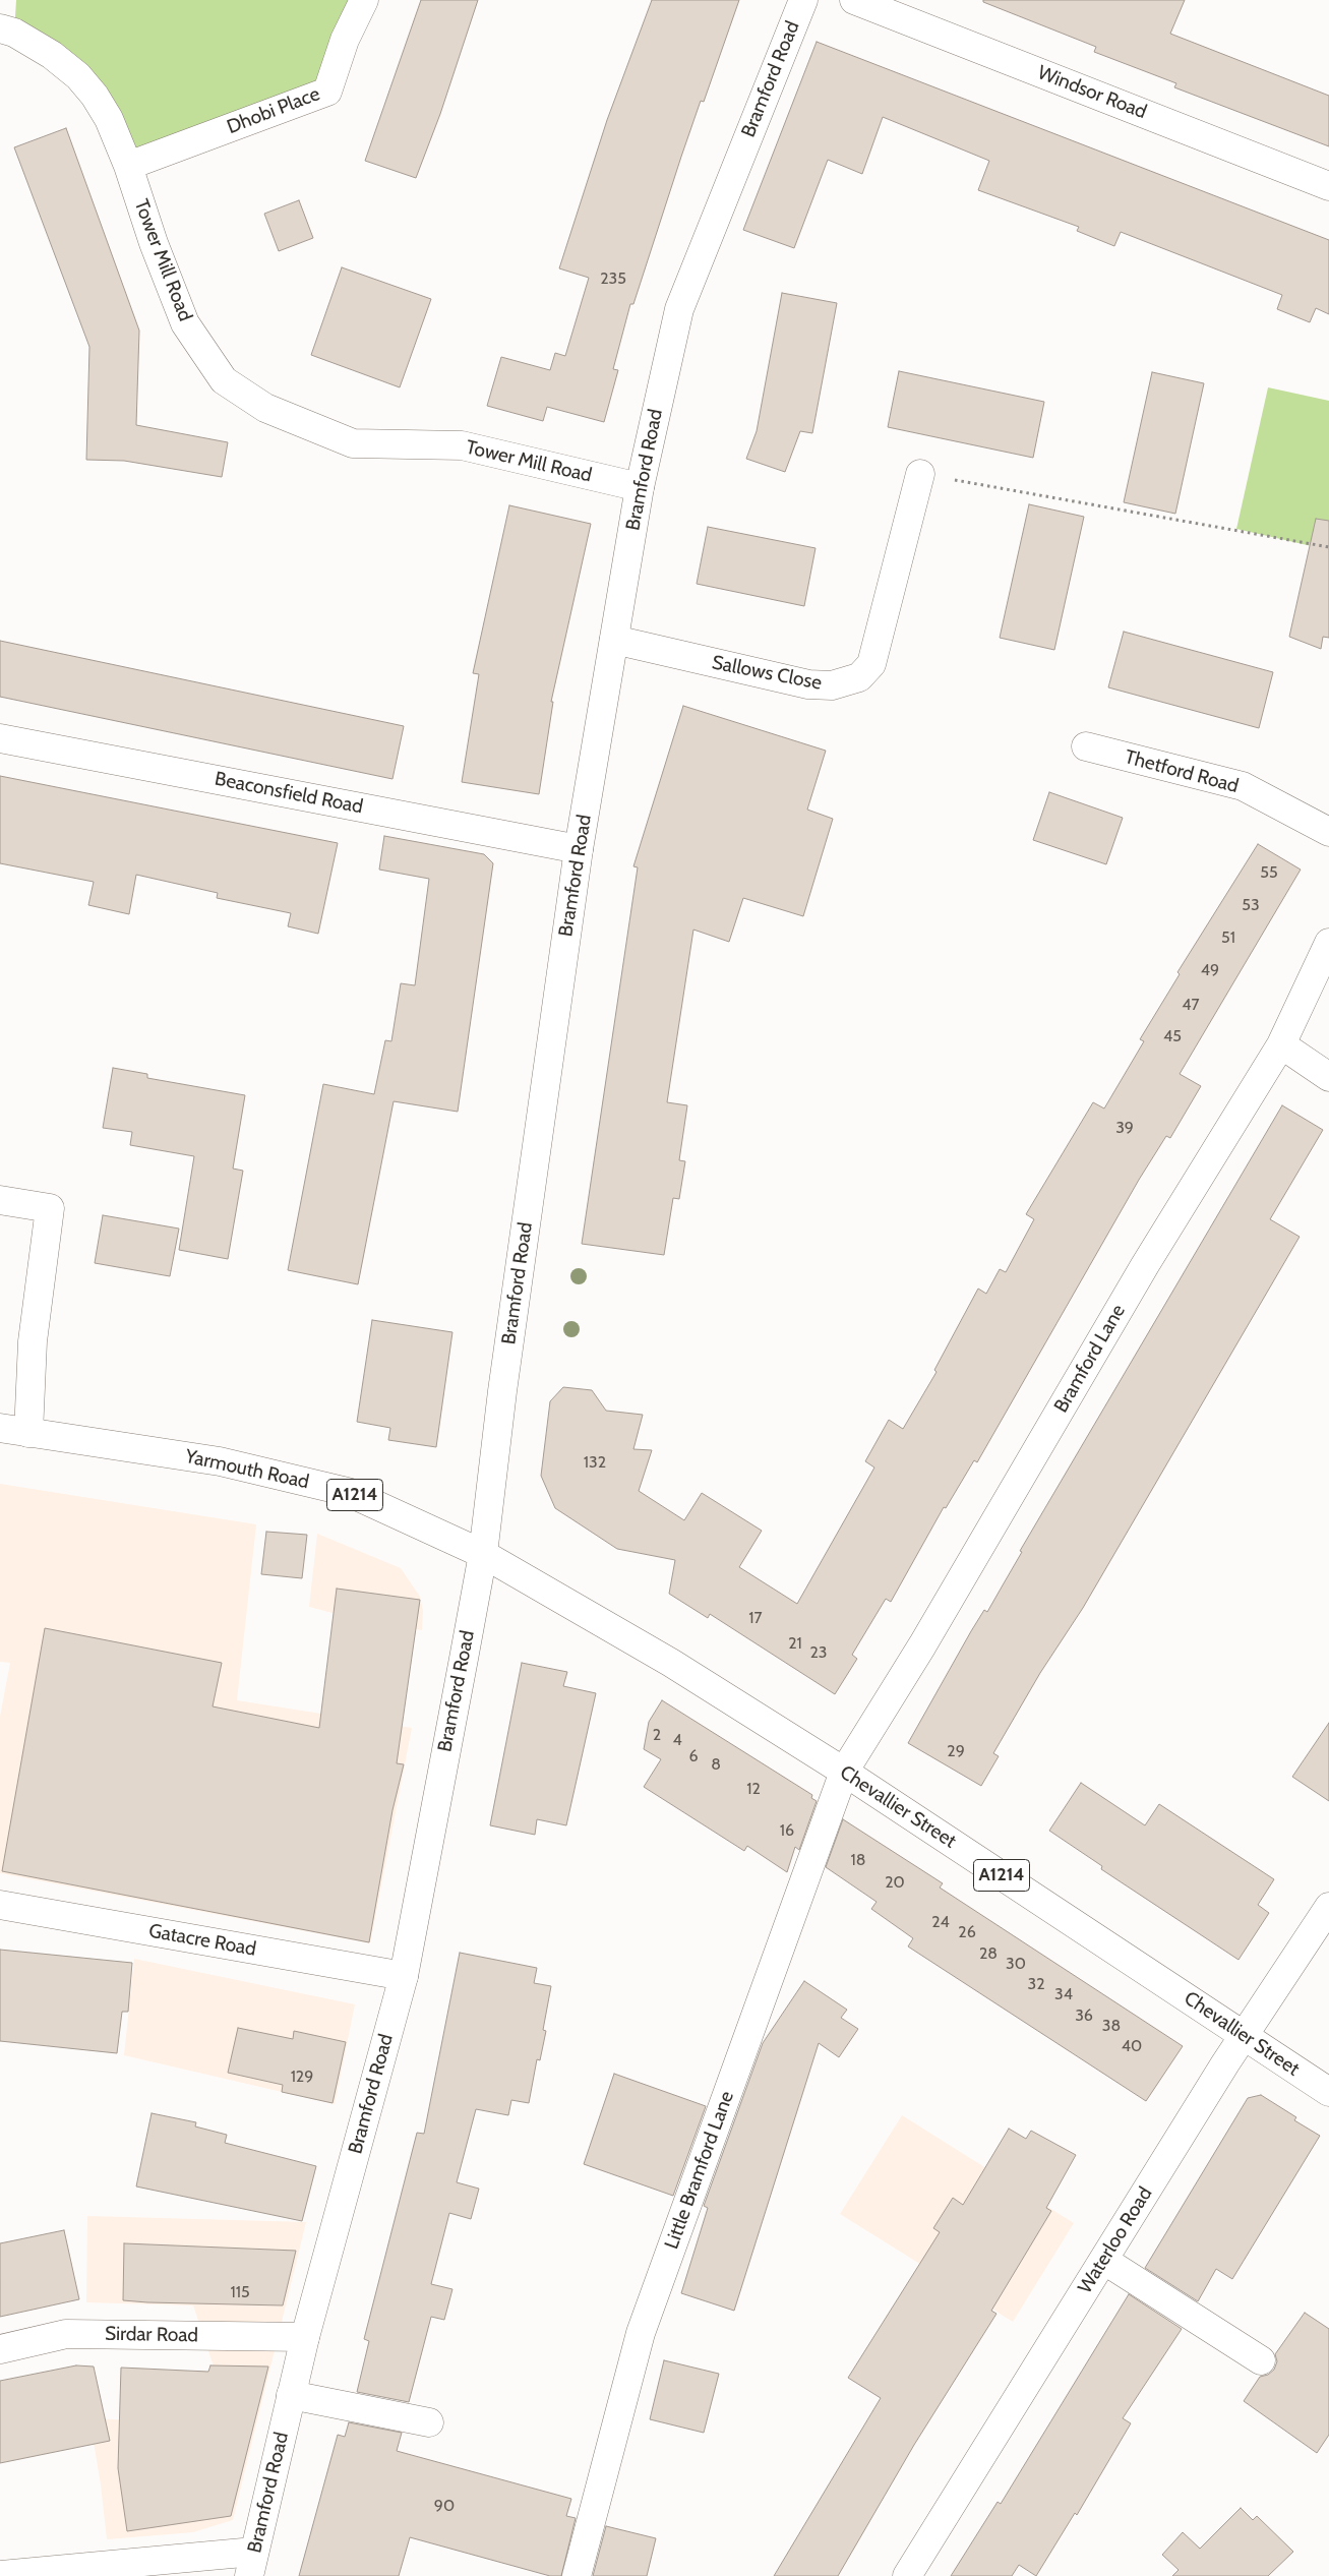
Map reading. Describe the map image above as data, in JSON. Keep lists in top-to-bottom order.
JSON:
{
  "streets": {
    "street": [
      "Bramford Road",
      "Windsor Road",
      "Dhobi Place",
      "Tower Mill Road",
      "Sallows Close",
      "Thetford Road",
      "Beaconsfield Road",
      "Bramford Lane",
      "Yarmouth Road",
      "A1214",
      "Chevallier Street",
      "Gatacre Road",
      "Little Bramford Lane",
      "Waterloo Road",
      "Sirdar Road"
    ]
  },
  "crossings": [
    ["Bramford Road", "Tower Mill Road"],
    ["Bramford Road", "Sallows Close"],
    ["Bramford Road", "Beaconsfield Road"],
    ["Bramford Road", "Yarmouth Road"],
    ["Bramford Road", "Chevallier Street"],
    ["Bramford Road", "Gatacre Road"],
    ["Bramford Road", "Sirdar Road"],
    ["Dhobi Place", "Tower Mill Road"],
    ["Bramford Lane", "Chevallier Street"],
    ["Bramford Lane", "Little Bramford Lane"],
    ["Yarmouth Road", "Chevallier Street"],
    ["Chevallier Street", "Little Bramford Lane"],
    ["Chevallier Street", "Waterloo Road"]
  ],
  "house_numbers": [
    "235",
    "55",
    "53",
    "51",
    "49",
    "47",
    "45",
    "39",
    "132",
    "17",
    "21",
    "23",
    "2",
    "4",
    "29",
    "6",
    "8",
    "12",
    "16",
    "18",
    "20",
    "24",
    "26",
    "28",
    "30",
    "32",
    "34",
    "36",
    "38",
    "40",
    "129",
    "115",
    "90"
  ]
}
